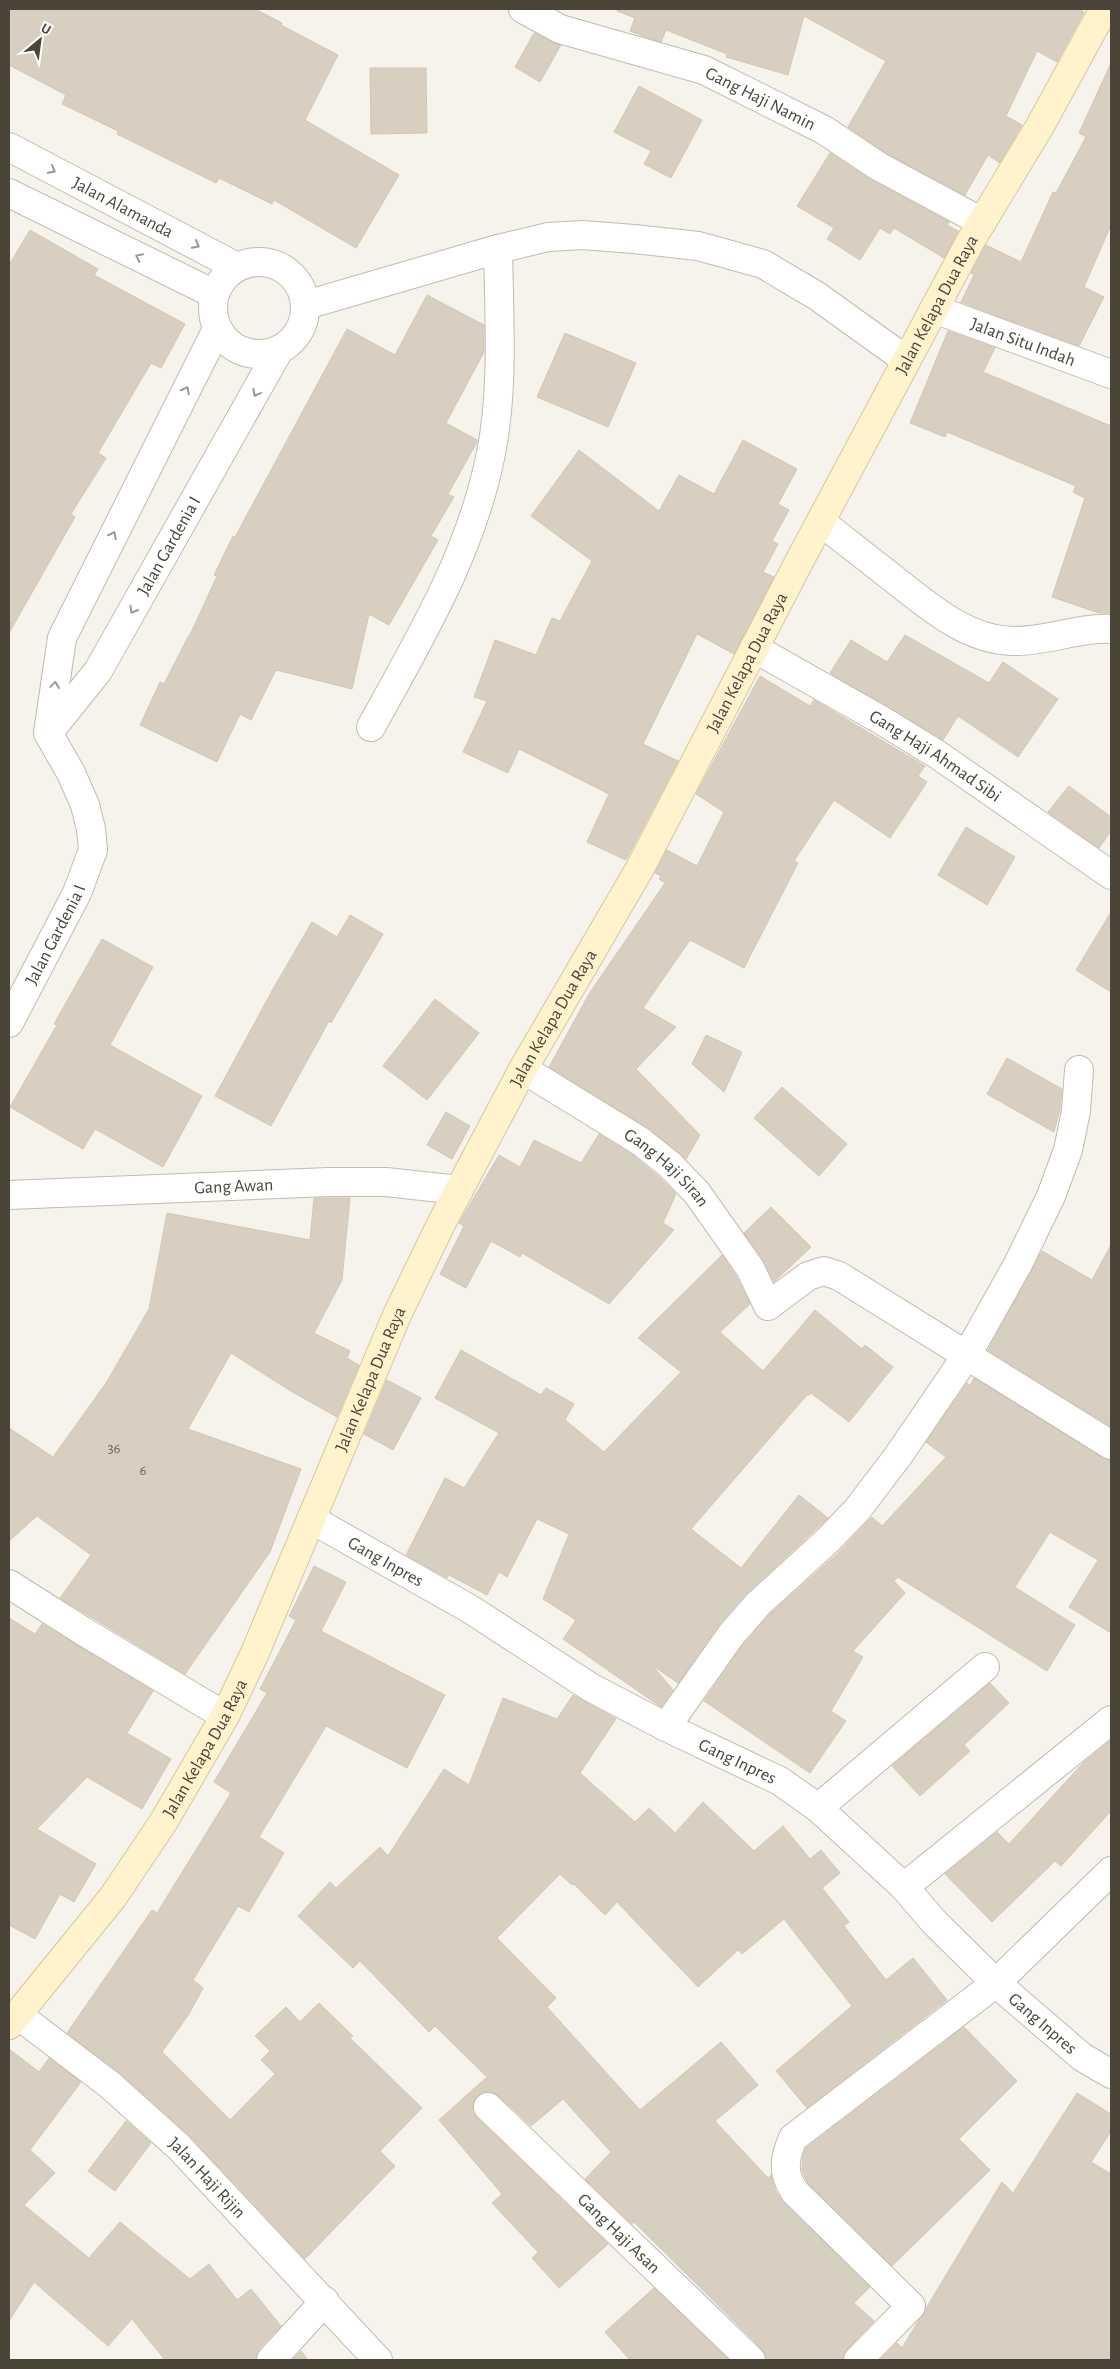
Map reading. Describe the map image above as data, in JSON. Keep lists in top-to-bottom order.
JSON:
{
  "streets": {
    "main road": ["Jalan Kelapa Dua Raya"],
    "street": [
      "Gang Haji Namin",
      "Jalan Alamanda",
      "Jalan Situ Indah",
      "Jalan Gardenia I",
      "Gang Haji Ahmad Sibi",
      "Gang Haji Siran",
      "Gang Awan",
      "Gang Inpres",
      "Jalan Haji Rijin",
      "Gang Haji Asan"
    ]
  },
  "crossings": [
    ["Gang Haji Namin", "Jalan Kelapa Dua Raya"],
    ["Jalan Alamanda", "Jalan Gardenia I"],
    ["Jalan Kelapa Dua Raya", "Jalan Situ Indah"],
    ["Jalan Kelapa Dua Raya", "Gang Haji Ahmad Sibi"],
    ["Jalan Kelapa Dua Raya", "Gang Haji Siran"],
    ["Jalan Kelapa Dua Raya", "Gang Awan"],
    ["Jalan Kelapa Dua Raya", "Gang Inpres"],
    ["Jalan Kelapa Dua Raya", "Jalan Haji Rijin"]
  ],
  "house_numbers": ["36", "6"],
  "north": "top right"
}
